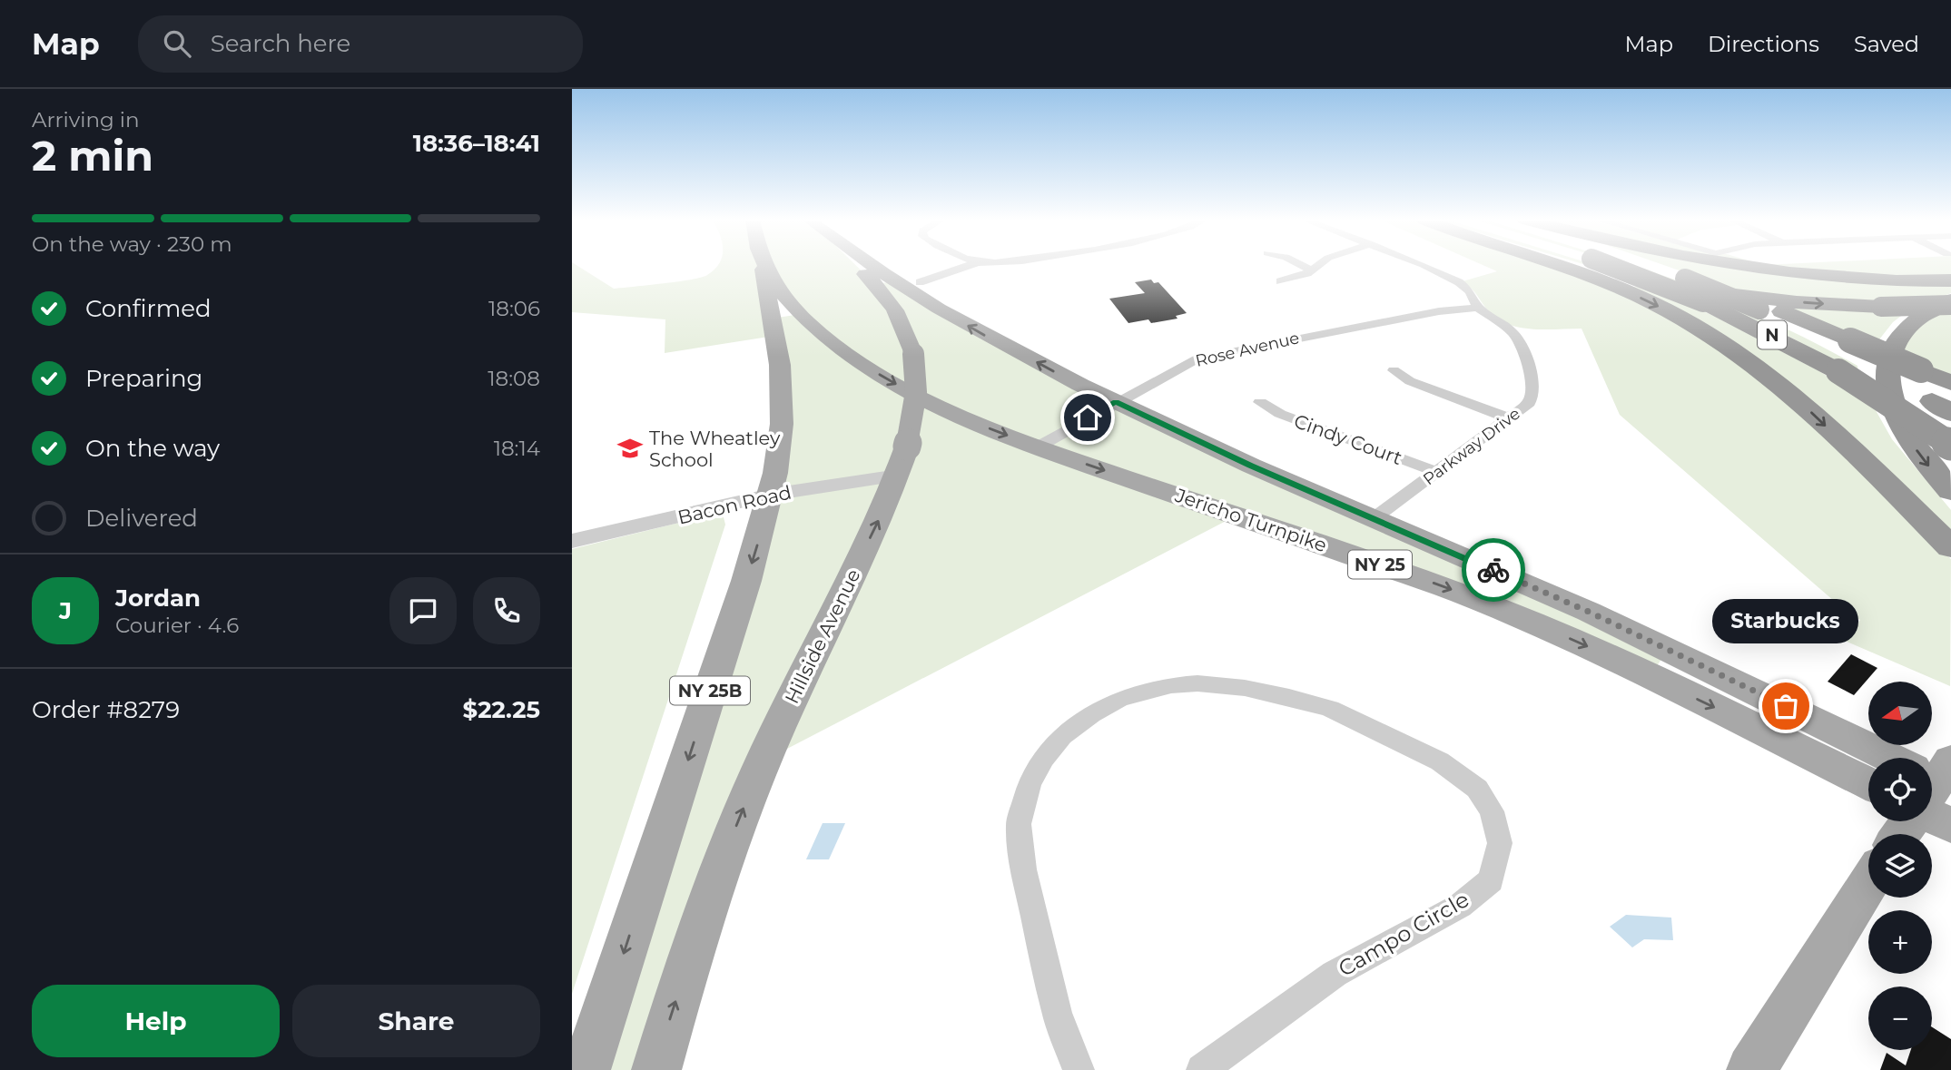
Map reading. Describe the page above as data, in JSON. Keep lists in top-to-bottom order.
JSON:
{
  "streets": {
    "highway": ["N"],
    "main road": [
      "Jericho Turnpike",
      "NY 25",
      "Hillside Avenue",
      "NY 25B"
    ],
    "street": [
      "Rose Avenue",
      "Cindy Court",
      "Parkway Drive",
      "Bacon Road",
      "Campo Circle"
    ]
  },
  "crossings": [
    ["Rose Avenue", "Parkway Drive"],
    ["Rose Avenue", "Jericho Turnpike"],
    ["Rose Avenue", "NY 25"],
    ["Cindy Court", "Parkway Drive"],
    ["Parkway Drive", "NY 25"],
    ["Bacon Road", "Hillside Avenue"],
    ["Bacon Road", "NY 25B"]
  ],
  "places": {
    "school or university": ["The Wheatley School"],
    "other": ["Starbucks"]
  },
  "north": "left",
  "page": {
    "header": "Map",
    "search": "Search here",
    "nav": ["Map", "Directions", "Saved"],
    "heading": ["2 min", "Arriving in", "18:36–18:41"],
    "panel": [
      "Jordan",
      "Courier · 4.6",
      "Order #8279",
      "$22.25"
    ],
    "bar": "On the way · 230 m",
    "list": [
      ["Confirmed", "18:06"],
      ["Preparing", "18:08"],
      ["On the way", "18:14"],
      "Delivered"
    ],
    "round": "J",
    "bubble": "Starbucks",
    "map_buttons": ["+", "−"],
    "buttons": ["Help", "Share"]
  }
}
